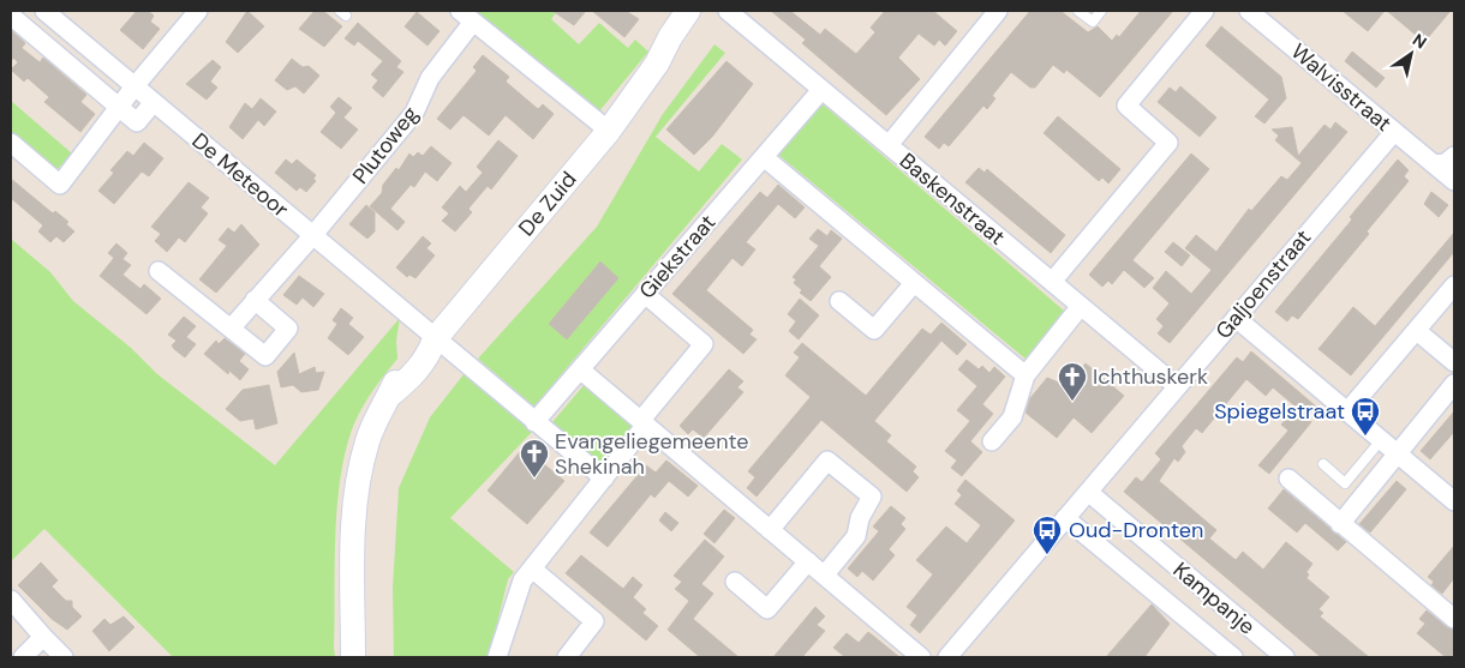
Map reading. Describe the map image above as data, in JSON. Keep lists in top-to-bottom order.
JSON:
{
  "streets": {
    "street": [
      "Walvisstraat",
      "Plutoweg",
      "De Meteoor",
      "Baskenstraat",
      "De Zuid",
      "Giekstraat",
      "Galjoenstraat",
      "Kampanje"
    ]
  },
  "crossings": [
    ["Walvisstraat", "Galjoenstraat"],
    ["Plutoweg", "De Meteoor"],
    ["De Meteoor", "De Zuid"],
    ["De Meteoor", "Giekstraat"],
    ["Baskenstraat", "Giekstraat"],
    ["Baskenstraat", "Galjoenstraat"],
    ["Galjoenstraat", "Kampanje"]
  ],
  "places": {
    "church": ["Ichthuskerk", "Evangeliegemeente Shekinah"],
    "bus stop": ["Spiegelstraat", "Oud-Dronten"]
  },
  "north": "top right"
}
